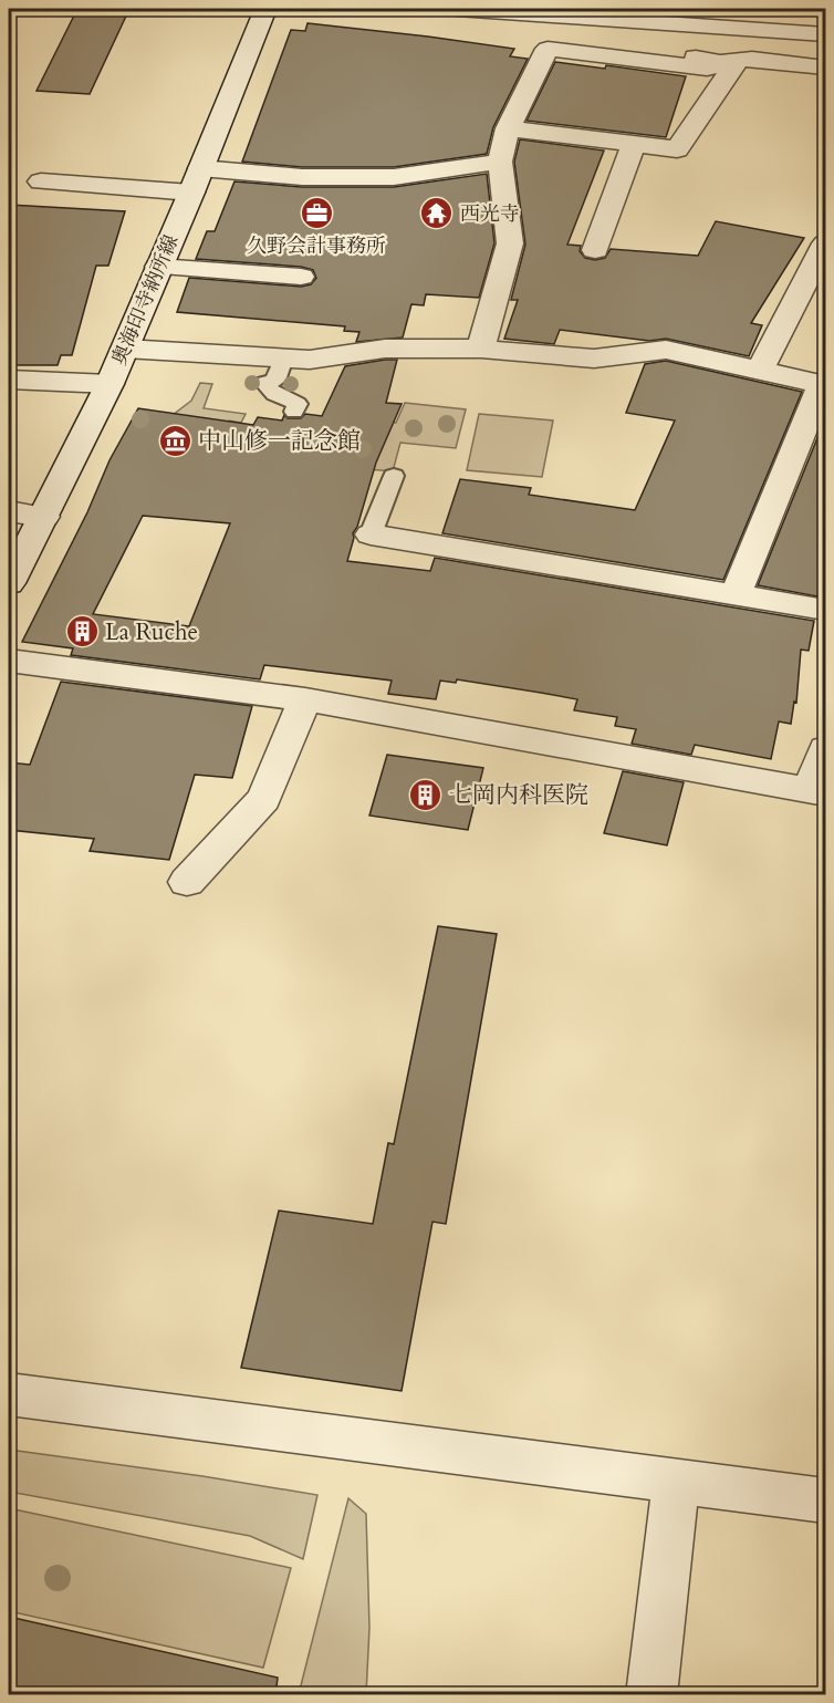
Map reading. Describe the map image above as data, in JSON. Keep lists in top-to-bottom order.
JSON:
{
  "streets": {
    "street": ["奥海印寺納所線"]
  },
  "places": {
    "office": ["久野会計事務所"],
    "temple": ["西光寺"],
    "museum": ["中山修一記念館"],
    "building": ["La Ruche", "七岡内科医院"]
  }
}
